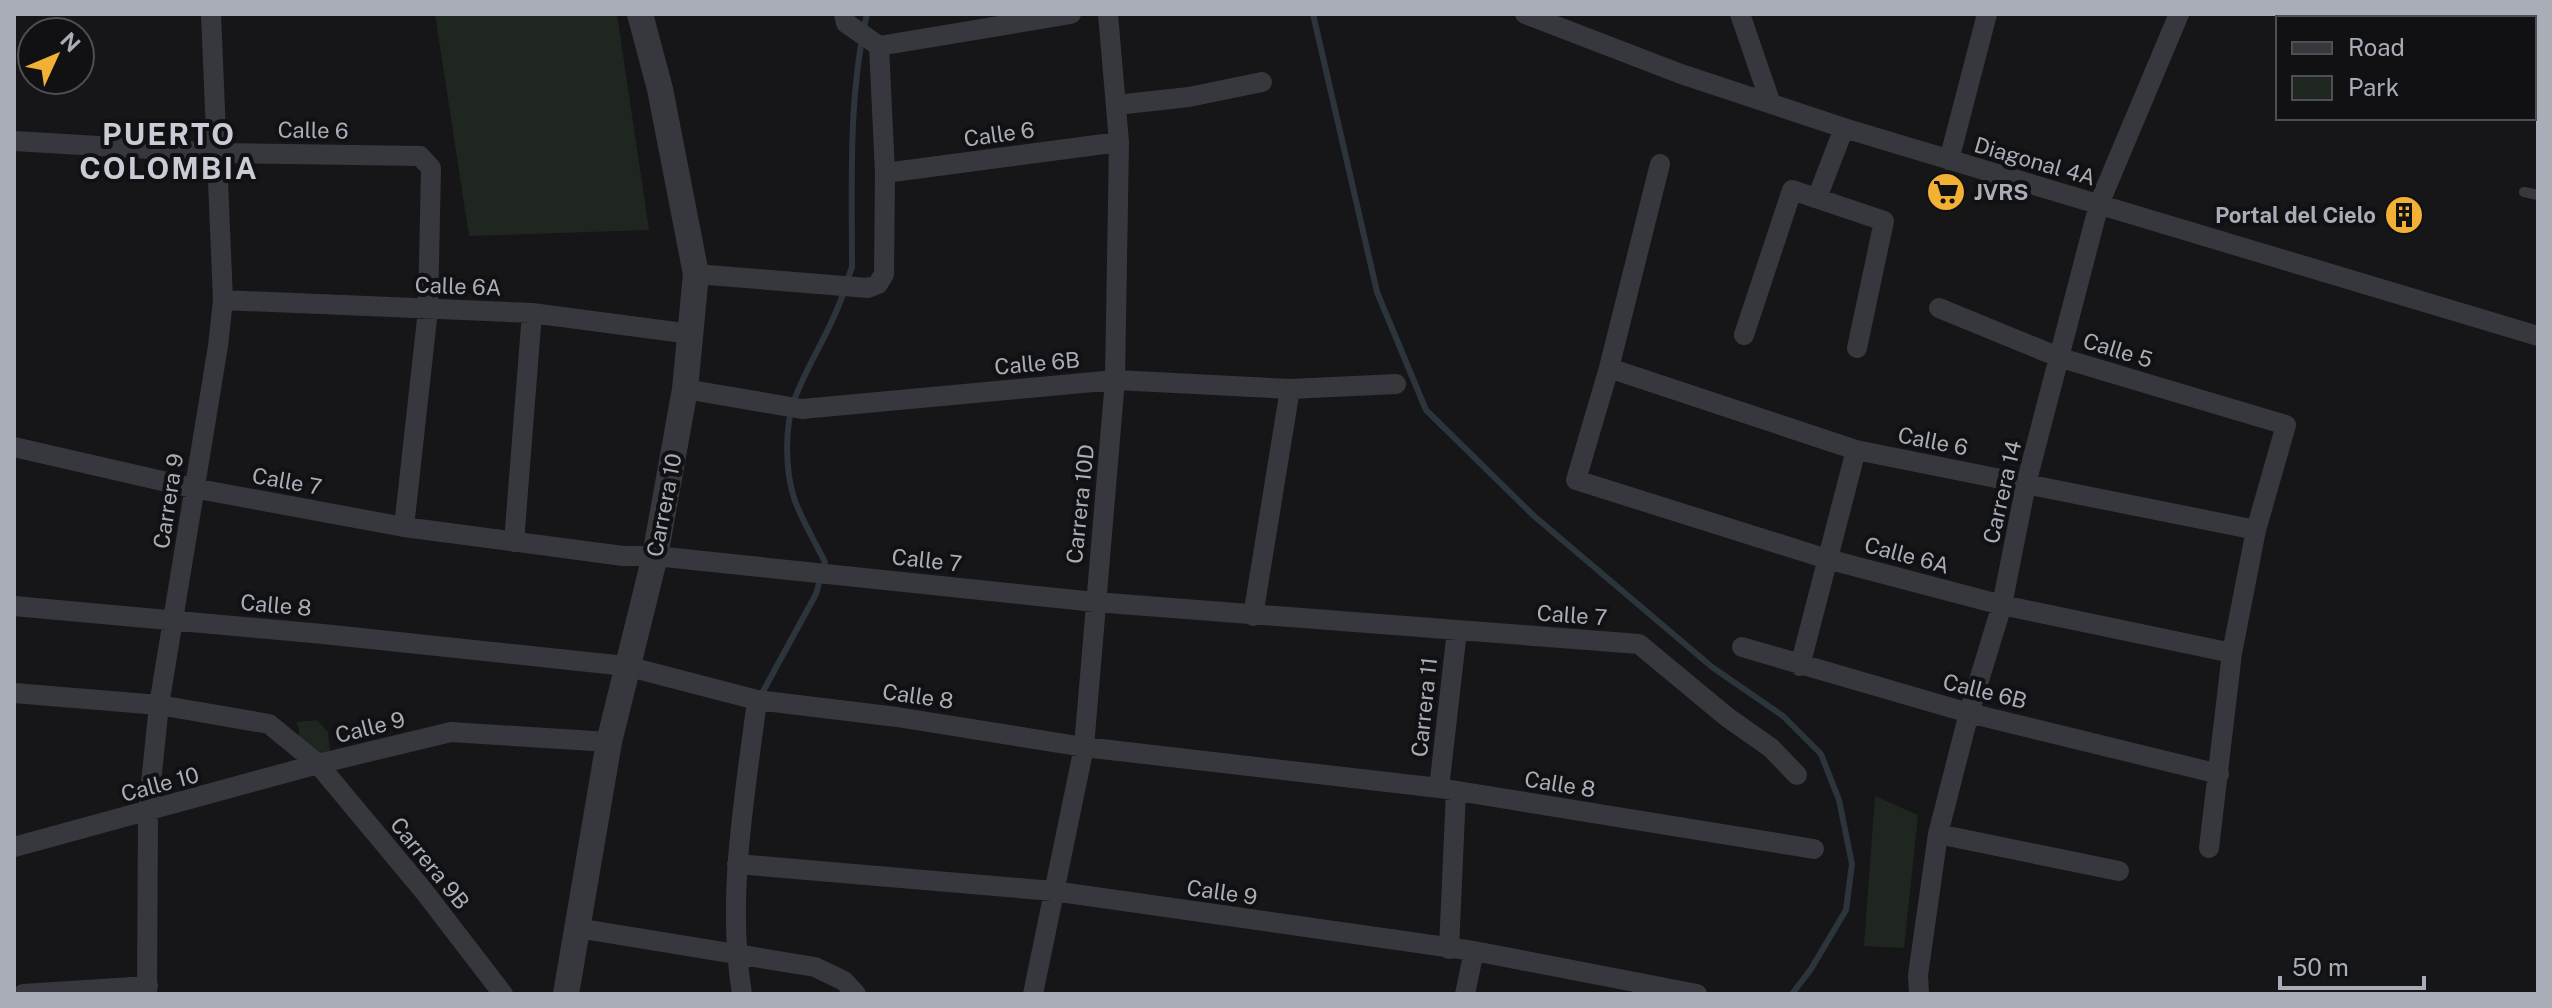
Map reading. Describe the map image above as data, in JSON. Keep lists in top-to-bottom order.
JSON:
{
  "streets": {
    "street": [
      "Calle 6",
      "Diagonal 4A",
      "Calle 6A",
      "Calle 5",
      "Calle 6B",
      "Calle 7",
      "Carrera 14",
      "Carrera 9",
      "Carrera 10D",
      "Carrera 10",
      "Calle 8",
      "Carrera 11",
      "Calle 9",
      "Calle 10",
      "Carrera 9B"
    ]
  },
  "crossings": [
    ["Calle 6", "Calle 6A"],
    ["Calle 6", "Calle 5"],
    ["Calle 6", "Carrera 14"],
    ["Calle 6", "Carrera 9"],
    ["Calle 6", "Carrera 10D"],
    ["Diagonal 4A", "Carrera 14"],
    ["Calle 6A", "Carrera 14"],
    ["Calle 6A", "Carrera 9"],
    ["Calle 6A", "Carrera 10"],
    ["Calle 5", "Carrera 14"],
    ["Calle 6B", "Carrera 14"],
    ["Calle 6B", "Carrera 10D"],
    ["Calle 6B", "Carrera 10"],
    ["Calle 7", "Carrera 9"],
    ["Calle 7", "Carrera 10D"],
    ["Calle 7", "Carrera 10"],
    ["Calle 7", "Carrera 11"],
    ["Carrera 9", "Calle 8"],
    ["Carrera 9", "Calle 9"],
    ["Carrera 9", "Calle 10"],
    ["Carrera 10D", "Calle 8"],
    ["Carrera 10D", "Calle 9"],
    ["Carrera 10", "Calle 8"],
    ["Carrera 10", "Calle 9"],
    ["Calle 8", "Carrera 11"],
    ["Carrera 11", "Calle 9"],
    ["Calle 9", "Calle 10"],
    ["Calle 9", "Carrera 9B"],
    ["Calle 10", "Carrera 9B"]
  ],
  "districts": ["PUERTO COLOMBIA"],
  "places": {
    "supermarket": ["JVRS"],
    "building": ["Portal del Cielo"]
  },
  "legend": ["Road", "Park"],
  "scale_bar": "50 m",
  "north": "top right"
}
